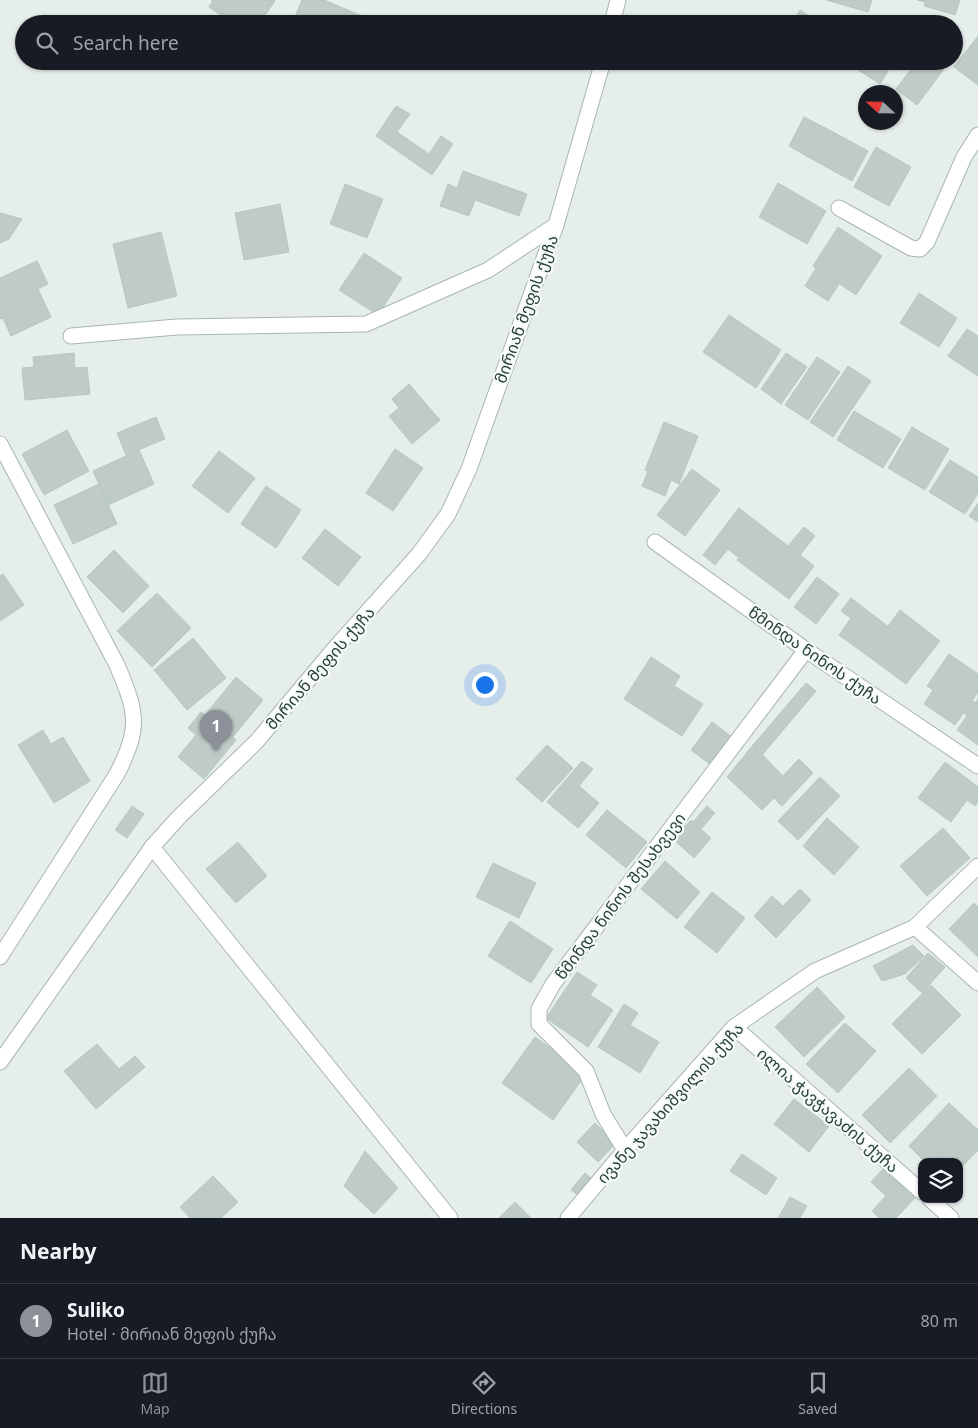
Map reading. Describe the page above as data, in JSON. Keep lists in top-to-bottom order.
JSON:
{
  "streets": {
    "street": [
      "მირიან მეფის ქუჩა",
      "წმინდა ნინოს ქუჩა",
      "წმინდა ნინოს შესახვევი",
      "ივანე ჯავახიშვილის ქუჩა",
      "ილია ჭავჭავაძის ქუჩა"
    ]
  },
  "crossings": [
    ["წმინდა ნინოს ქუჩა", "წმინდა ნინოს შესახვევი"],
    ["წმინდა ნინოს შესახვევი", "ივანე ჯავახიშვილის ქუჩა"],
    ["ივანე ჯავახიშვილის ქუჩა", "ილია ჭავჭავაძის ქუჩა"]
  ],
  "north": "left",
  "page": {
    "search": "Search here",
    "pins": "1",
    "heading": "Nearby",
    "list": [
      {
        "mark": "1",
        "name": "Suliko",
        "note": "Hotel · მირიან მეფის ქუჩა",
        "value": "80 m"
      }
    ],
    "nav": ["Map", "Directions", "Saved"]
  }
}
